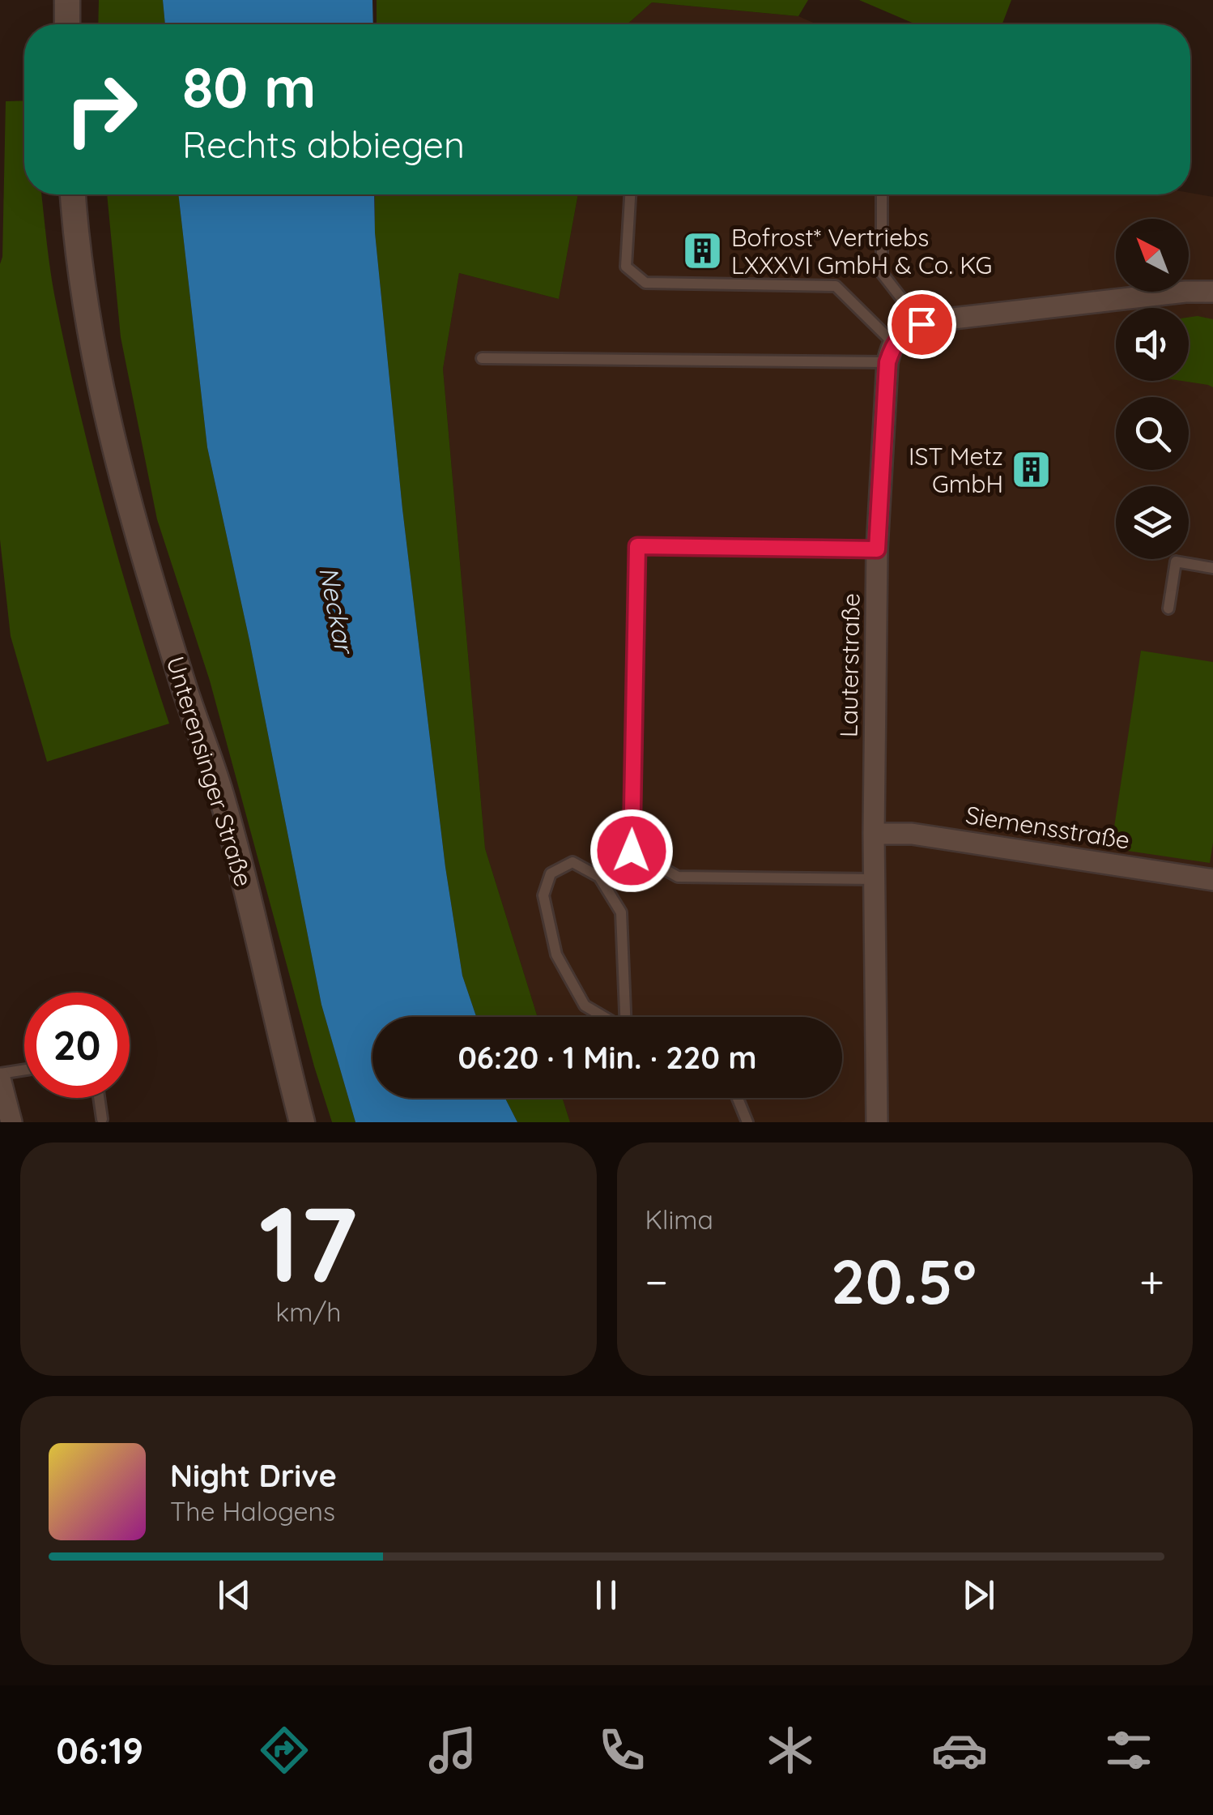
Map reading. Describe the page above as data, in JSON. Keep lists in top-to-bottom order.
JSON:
{
  "streets": {
    "street": ["Lauterstraße", "Unterensinger Straße", "Siemensstraße"]
  },
  "crossings": [
    ["Lauterstraße", "Siemensstraße"]
  ],
  "water": ["Neckar"],
  "places": {
    "building": ["Bofrost* Vertriebs LXXXVI GmbH & Co. KG", "IST Metz GmbH"]
  },
  "north": "top left",
  "page": {
    "turn": ["80 m", "Rechts abbiegen"],
    "limit": "20",
    "trip": "06:20 · 1 Min. · 220 m",
    "tile": [
      ["17", "km/h"],
      "Klima"
    ],
    "heat": ["−", "20.5°", "+"],
    "song": ["Night Drive", "The Halogens"],
    "tabs": "06:19"
  }
}
